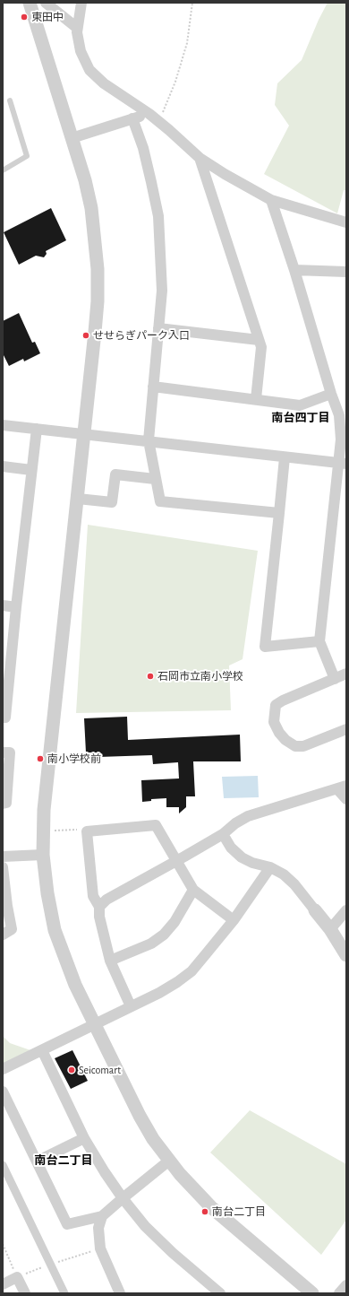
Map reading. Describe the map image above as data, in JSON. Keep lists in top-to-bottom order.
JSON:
{
  "districts": ["南台四丁目", "南台二丁目"],
  "places": [
    "東田中",
    "せせらぎパーク入口",
    "石岡市立南小学校",
    "南小学校前",
    "Seicomart",
    "南台二丁目"
  ]
}
